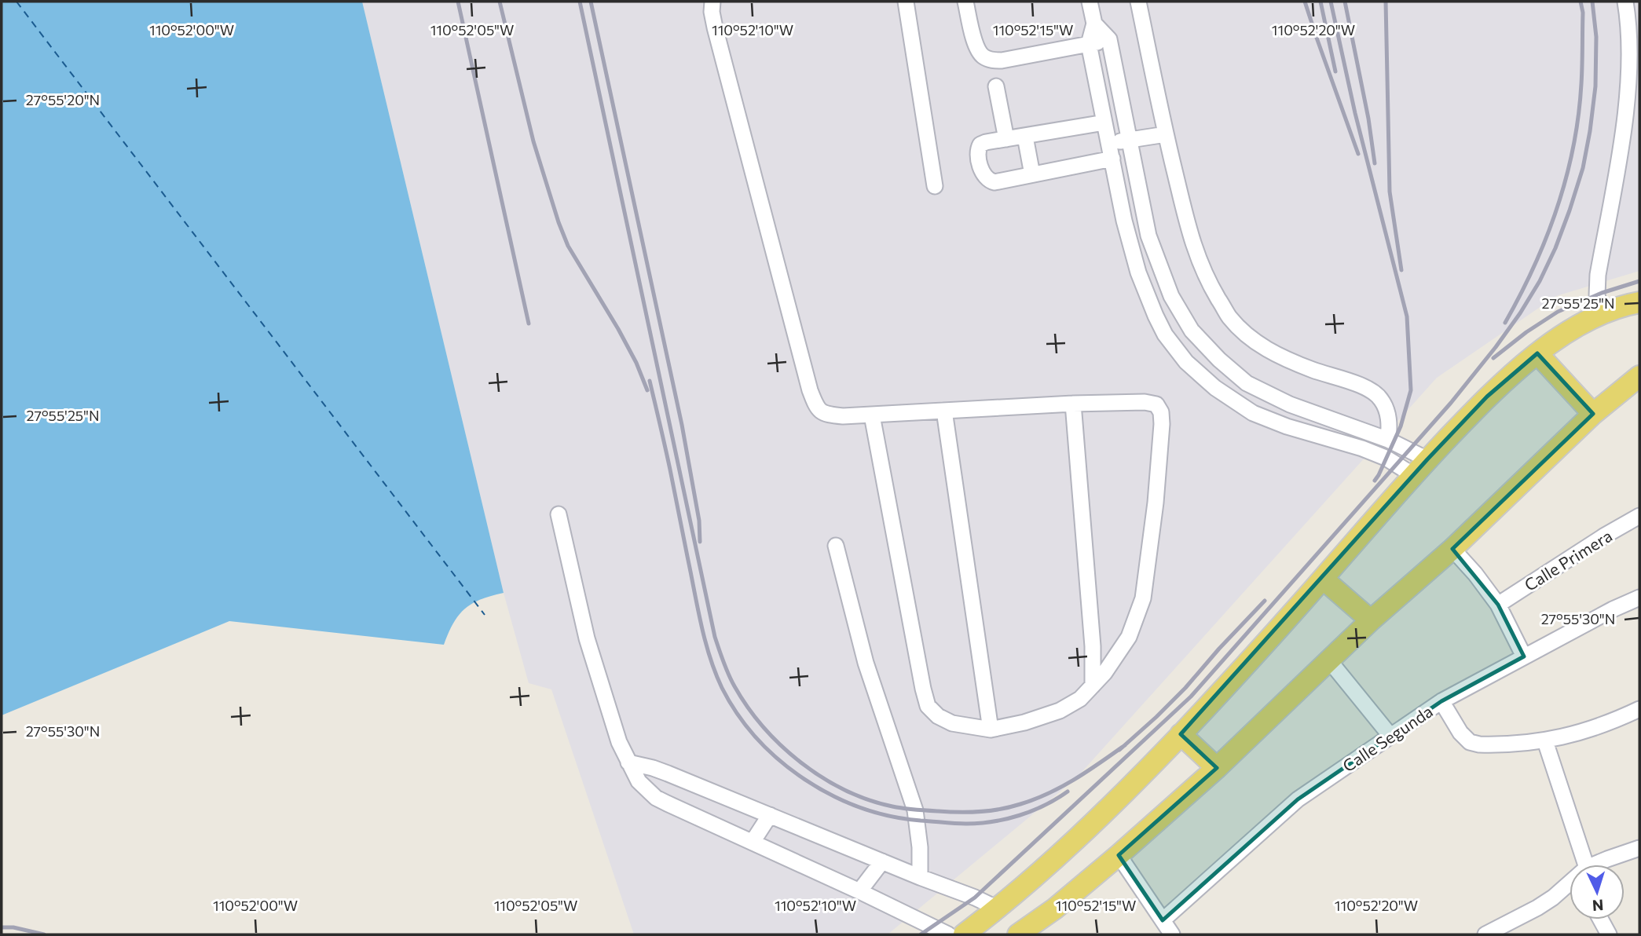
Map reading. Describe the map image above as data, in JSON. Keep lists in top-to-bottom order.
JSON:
{
  "streets": {
    "street": ["Calle Primera", "Calle Segunda"]
  },
  "north": "bottom",
  "coordinates": [
    "110°52'00\"W",
    "110°52'05\"W",
    "110°52'10\"W",
    "110°52'15\"W",
    "110°52'20\"W",
    "27°55'20\"N",
    "27°55'25\"N",
    "27°55'30\"N"
  ]
}
